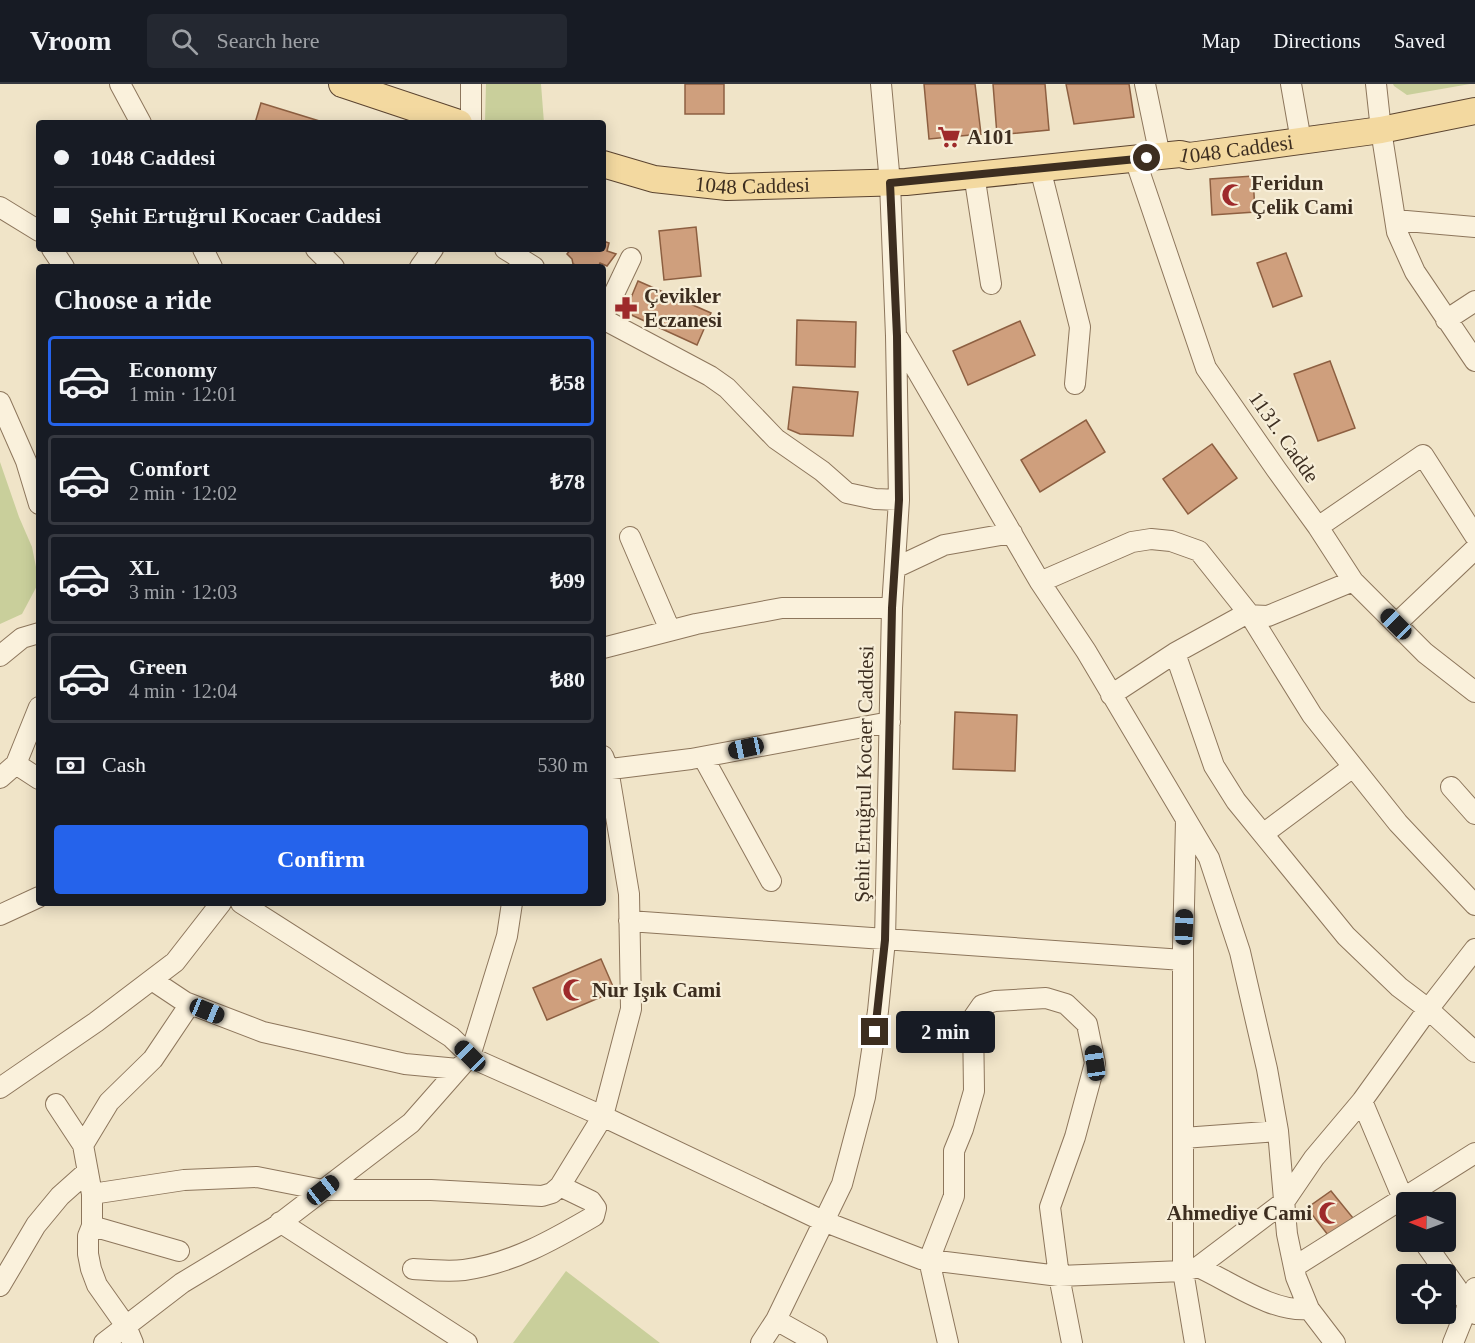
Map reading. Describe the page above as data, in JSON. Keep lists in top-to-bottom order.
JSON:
{
  "streets": {
    "main road": ["1048 Caddesi"],
    "street": ["1131. Cadde", "Şehit Ertuğrul Kocaer Caddesi"]
  },
  "crossings": [
    ["1048 Caddesi", "1131. Cadde"],
    ["1048 Caddesi", "Şehit Ertuğrul Kocaer Caddesi"]
  ],
  "places": {
    "supermarket": ["A101"],
    "mosque": ["Feridun Çelik Cami", "Nur Işık Cami", "Ahmediye Cami"],
    "pharmacy": ["Çevikler Eczanesi"]
  },
  "north": "left",
  "page": {
    "header": "Vroom",
    "search": "Search here",
    "nav": ["Map", "Directions", "Saved"],
    "banner": ["1048 Caddesi", "Şehit Ertuğrul Kocaer Caddesi"],
    "heading": "Choose a ride",
    "list": [
      {
        "name": "Economy",
        "note": "1 min · 12:01",
        "value": "₺58"
      },
      {
        "name": "Comfort",
        "note": "2 min · 12:02",
        "value": "₺78"
      },
      {
        "name": "XL",
        "note": "3 min · 12:03",
        "value": "₺99"
      },
      {
        "name": "Green",
        "note": "4 min · 12:04",
        "value": "₺80"
      }
    ],
    "pay": ["Cash", "530 m"],
    "buttons": "Confirm",
    "bubble": "2 min"
  }
}
